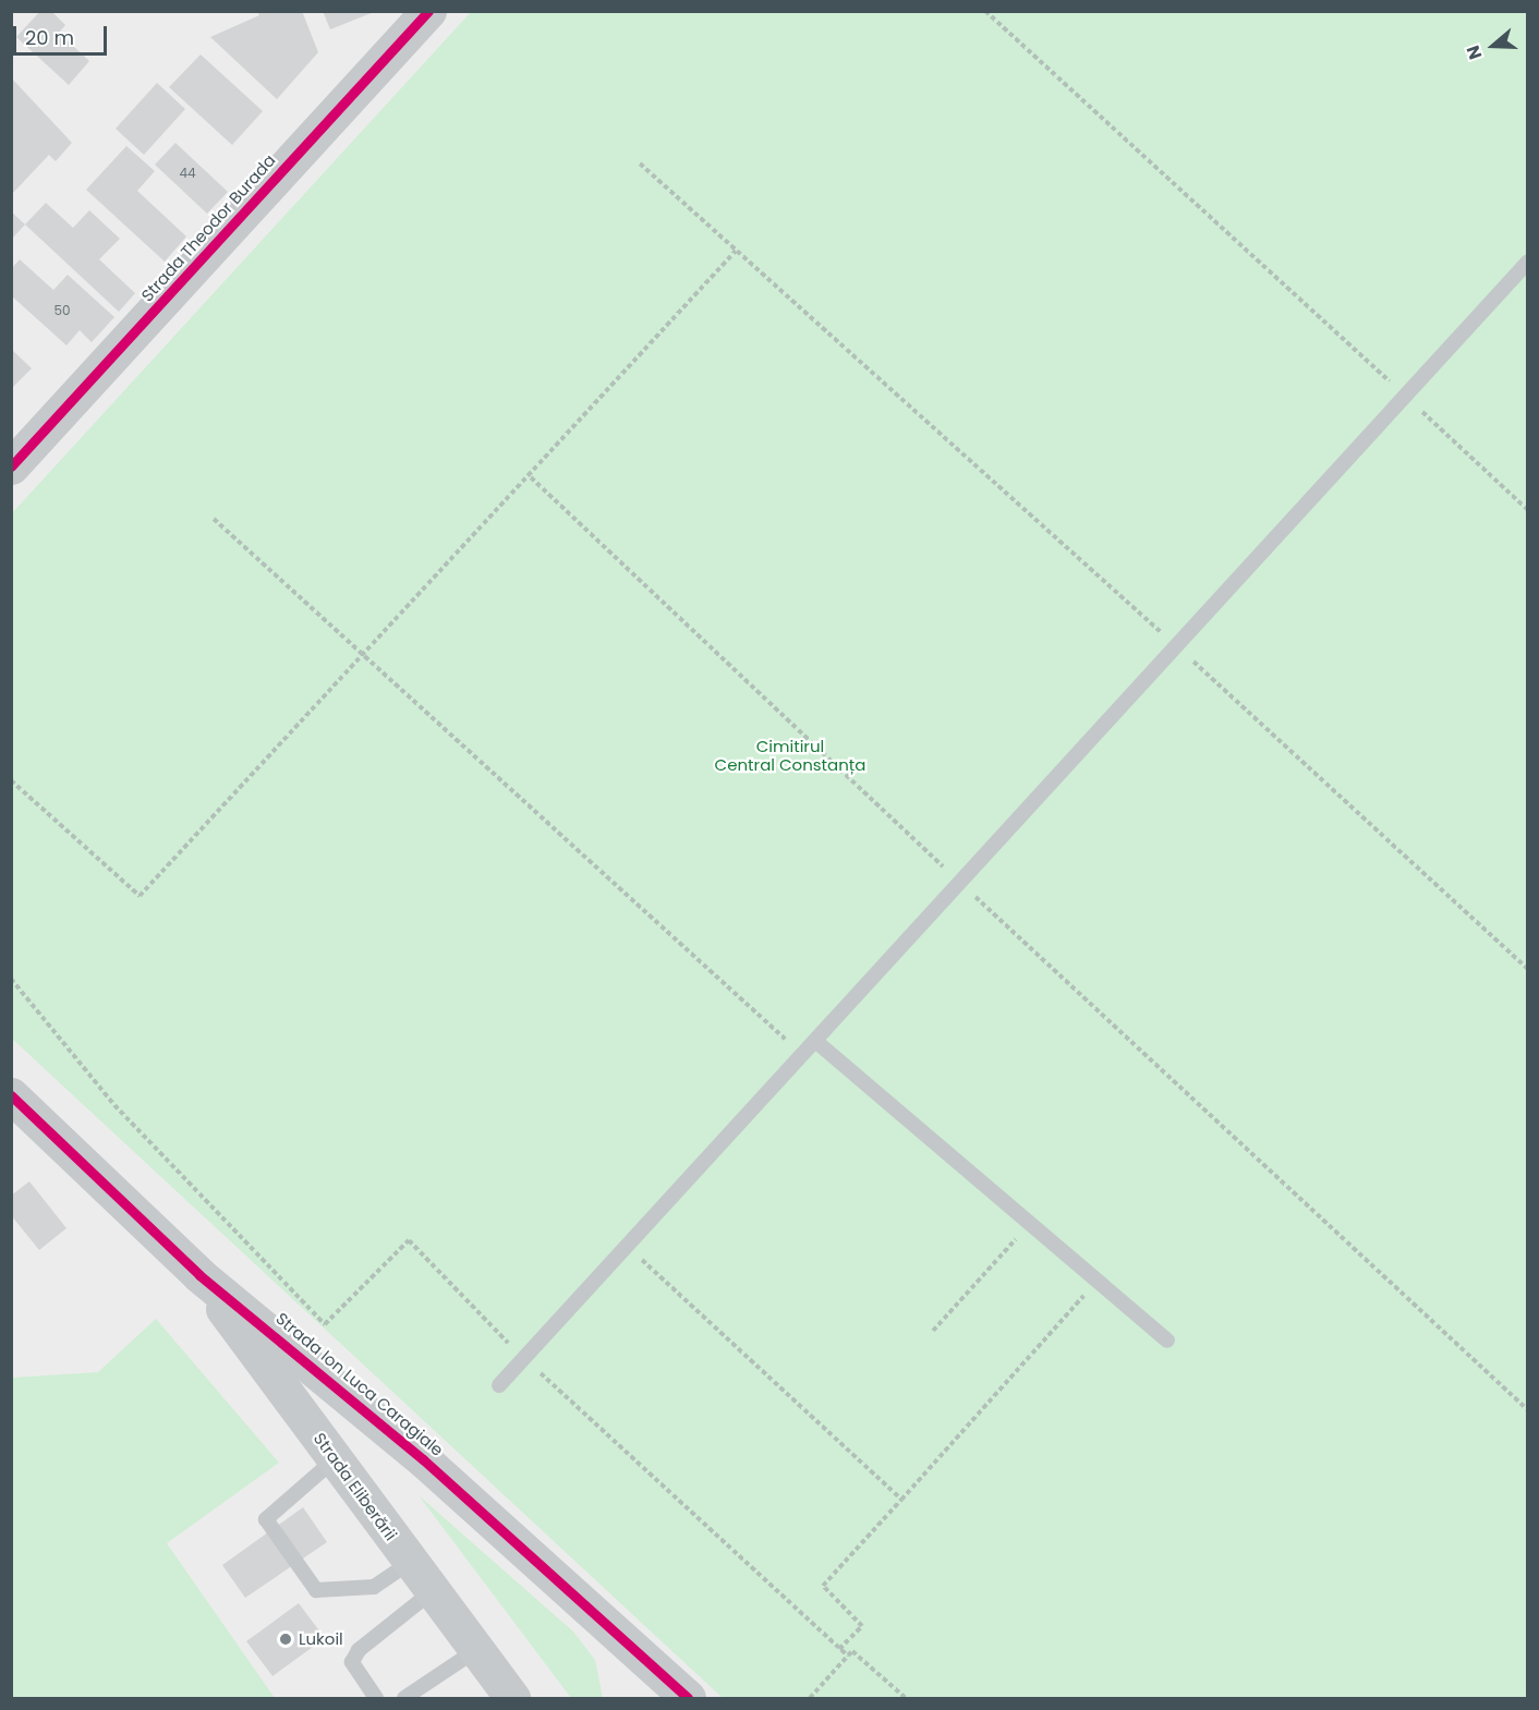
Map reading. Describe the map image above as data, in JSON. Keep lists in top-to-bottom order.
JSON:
{
  "streets": {
    "street": ["Strada Theodor Burada", "Strada Ion Luca Caragiale", "Strada Eliberării"]
  },
  "crossings": [
    ["Strada Ion Luca Caragiale", "Strada Eliberării"]
  ],
  "parks": ["Cimitirul Central Constanța"],
  "places": ["Lukoil"],
  "house_numbers": ["44", "50"],
  "scale_bar": "20 m",
  "north": "left"
}
